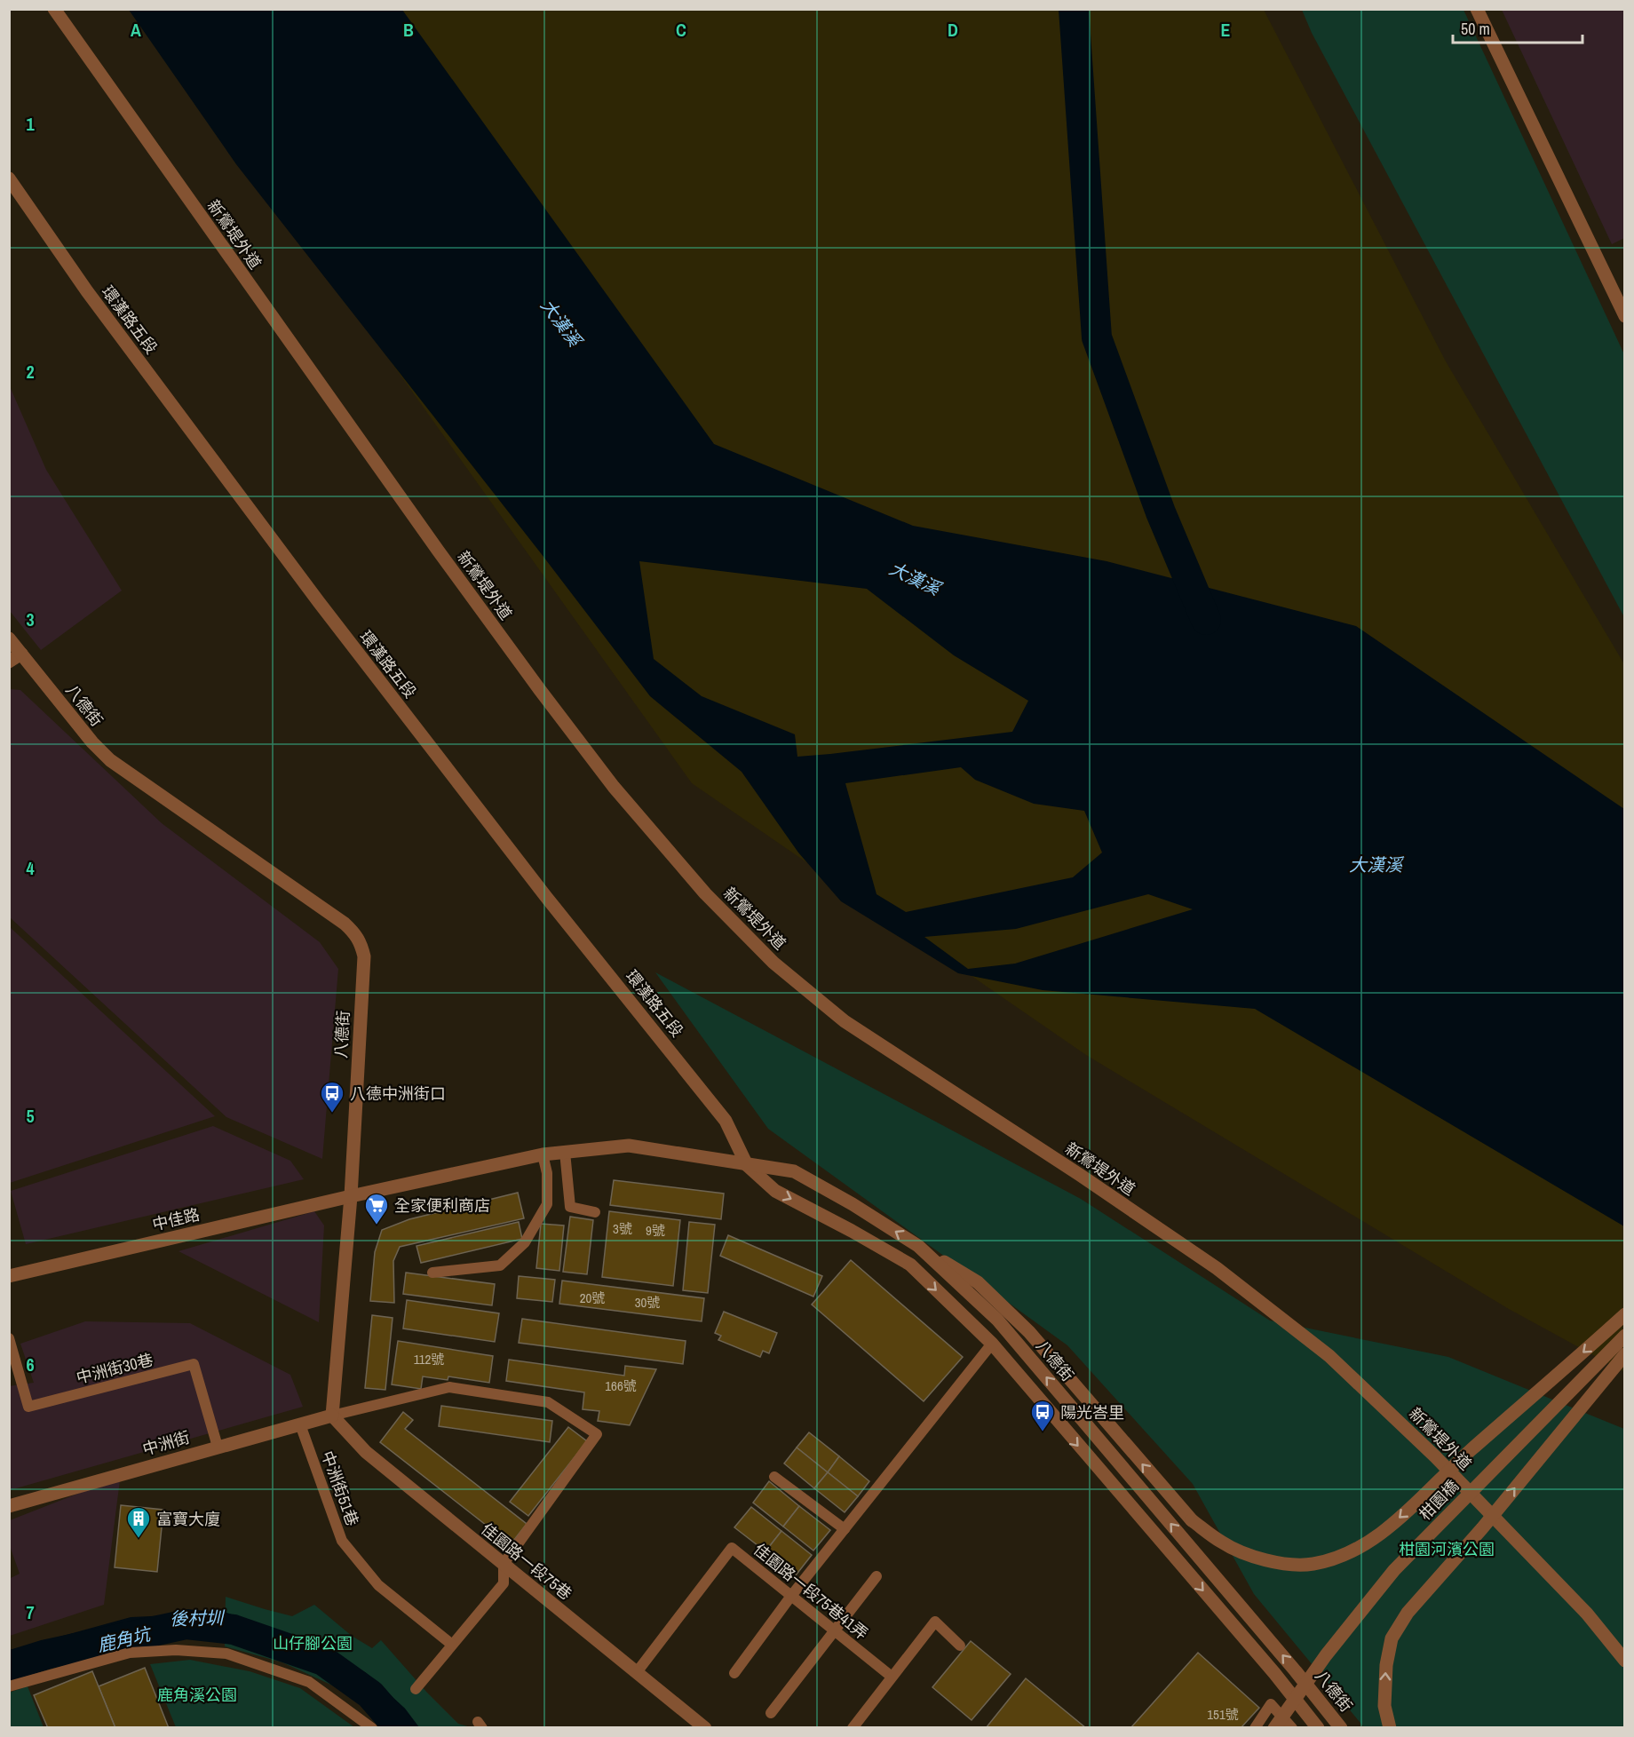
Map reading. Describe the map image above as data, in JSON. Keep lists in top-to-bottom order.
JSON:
{
  "streets": {
    "street": [
      "新鶯堤外道",
      "環漢路五段",
      "八德街",
      "中佳路",
      "中洲街",
      "柑園橋",
      "佳園路一段75巷"
    ],
    "lane": ["中洲街30巷", "中洲街51巷", "佳園路一段75巷41弄"]
  },
  "crossings": [
    ["環漢路五段", "八德街"],
    ["八德街", "中佳路"],
    ["中洲街30巷", "中洲街"],
    ["中洲街", "中洲街51巷"],
    ["中洲街", "佳園路一段75巷"],
    ["佳園路一段75巷", "佳園路一段75巷41弄"]
  ],
  "water": ["大漢溪", "後村圳", "鹿角坑"],
  "parks": ["柑園河濱公園", "山仔腳公園", "鹿角溪公園"],
  "places": {
    "bus stop": ["八德中洲街口", "陽光峇里"],
    "supermarket": ["全家便利商店"],
    "building": ["富寶大廈"]
  },
  "house_numbers": [
    "3號",
    "9號",
    "20號",
    "30號",
    "112號",
    "166號",
    "151號"
  ],
  "scale_bar": "50 m",
  "grid": {
    "columns": [
      "A",
      "B",
      "C",
      "D",
      "E"
    ],
    "rows": [
      "1",
      "2",
      "3",
      "4",
      "5",
      "6",
      "7"
    ]
  }
}
